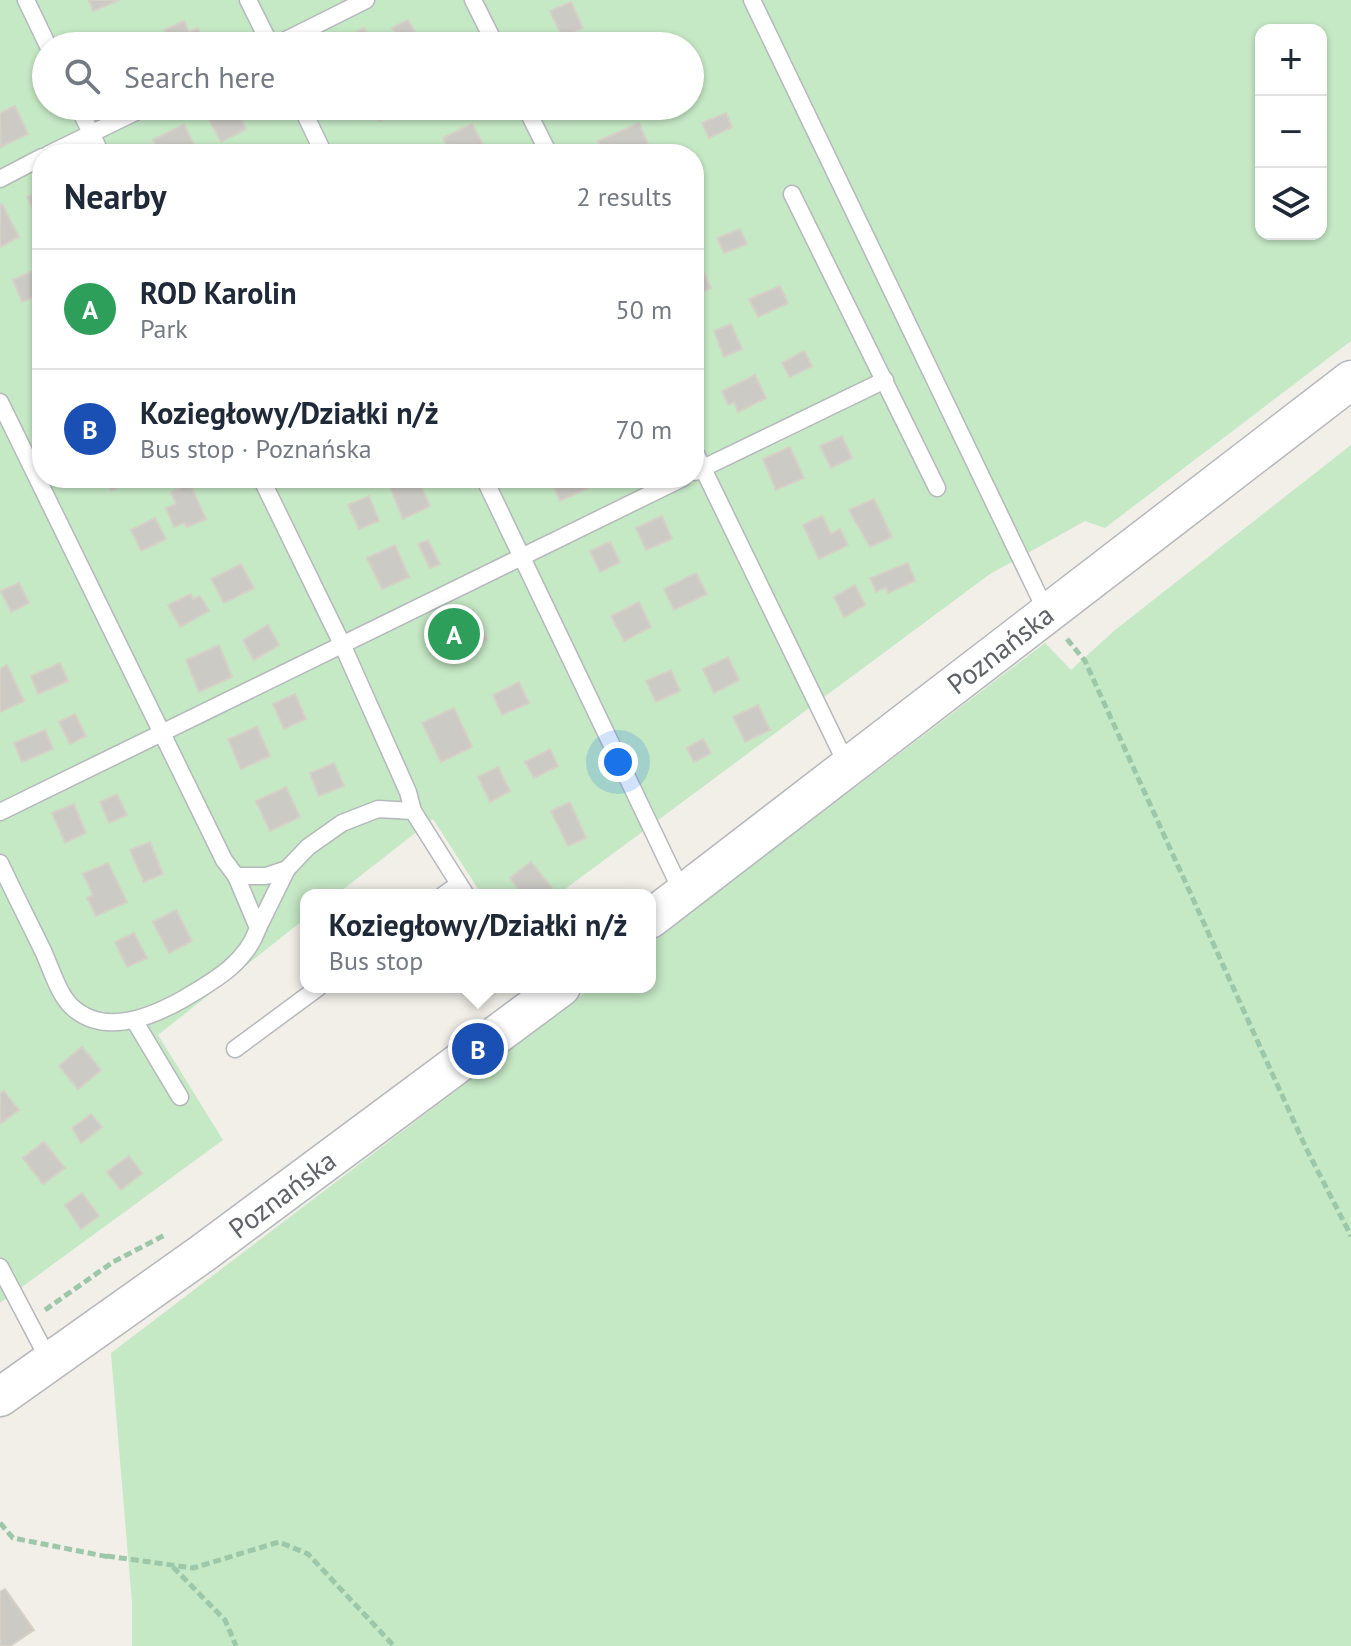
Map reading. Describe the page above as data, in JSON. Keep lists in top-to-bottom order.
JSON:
{
  "streets": {
    "street": ["Poznańska"]
  },
  "page": {
    "map_buttons": ["+", "−"],
    "search": "Search here",
    "heading": ["Nearby", "2 results"],
    "list": [
      {
        "mark": "A",
        "name": "ROD Karolin",
        "note": "Park",
        "value": "50 m"
      },
      {
        "mark": "B",
        "name": "Koziegłowy/Działki n/ż",
        "note": "Bus stop · Poznańska",
        "value": "70 m"
      }
    ],
    "pins": ["A", "B"],
    "popup": ["Koziegłowy/Działki n/ż", "Bus stop"]
  }
}
